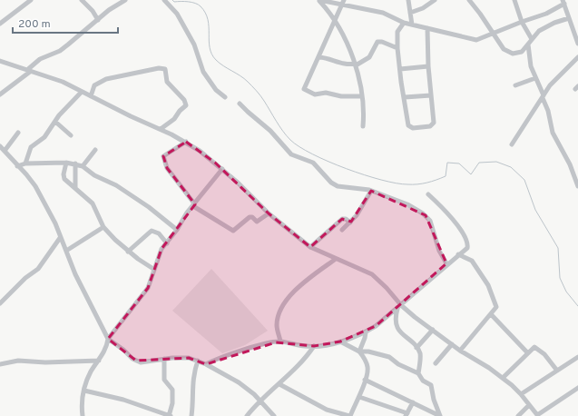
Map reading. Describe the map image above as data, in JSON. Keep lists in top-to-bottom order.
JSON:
{
  "scale_bar": "200 m"
}
